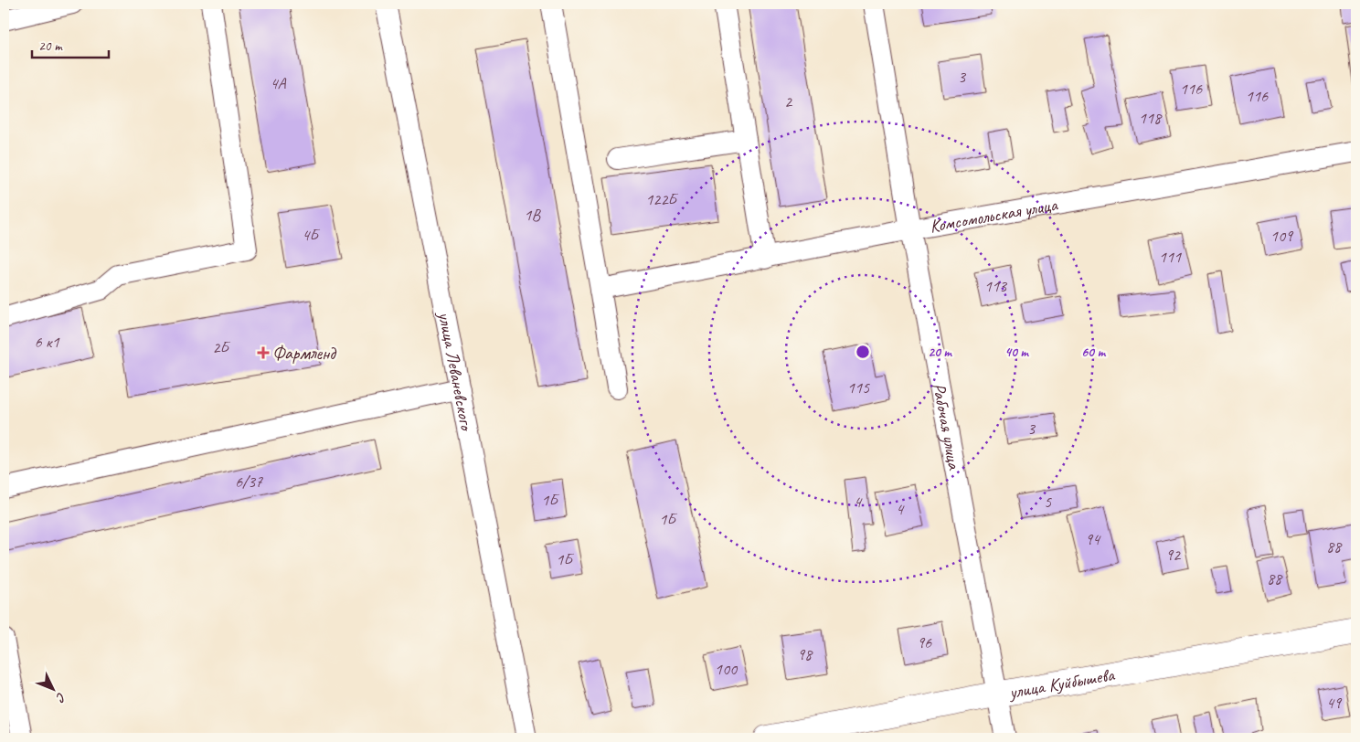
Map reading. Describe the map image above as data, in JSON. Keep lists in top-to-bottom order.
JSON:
{
  "streets": {
    "main road": ["улица Куйбышева"],
    "street": ["Комсомольская улица", "улица Леваневского", "Рабочая улица"]
  },
  "crossings": [
    ["Комсомольская улица", "Рабочая улица"],
    ["Рабочая улица", "улица Куйбышева"]
  ],
  "places": {
    "health": ["Фармленд"]
  },
  "house_numbers": [
    "3",
    "4А",
    "116",
    "116",
    "2",
    "118",
    "122Б",
    "1В",
    "4Б",
    "109",
    "111",
    "113",
    "6 к1",
    "2Б",
    "115",
    "3",
    "6/37",
    "1Б",
    "4",
    "5",
    "4",
    "1Б",
    "94",
    "88",
    "92",
    "1Б",
    "88",
    "96",
    "98",
    "100",
    "49"
  ],
  "scale_bar": "20 m",
  "north": "bottom right",
  "rings": ["20 m", "40 m", "60 m"]
}
